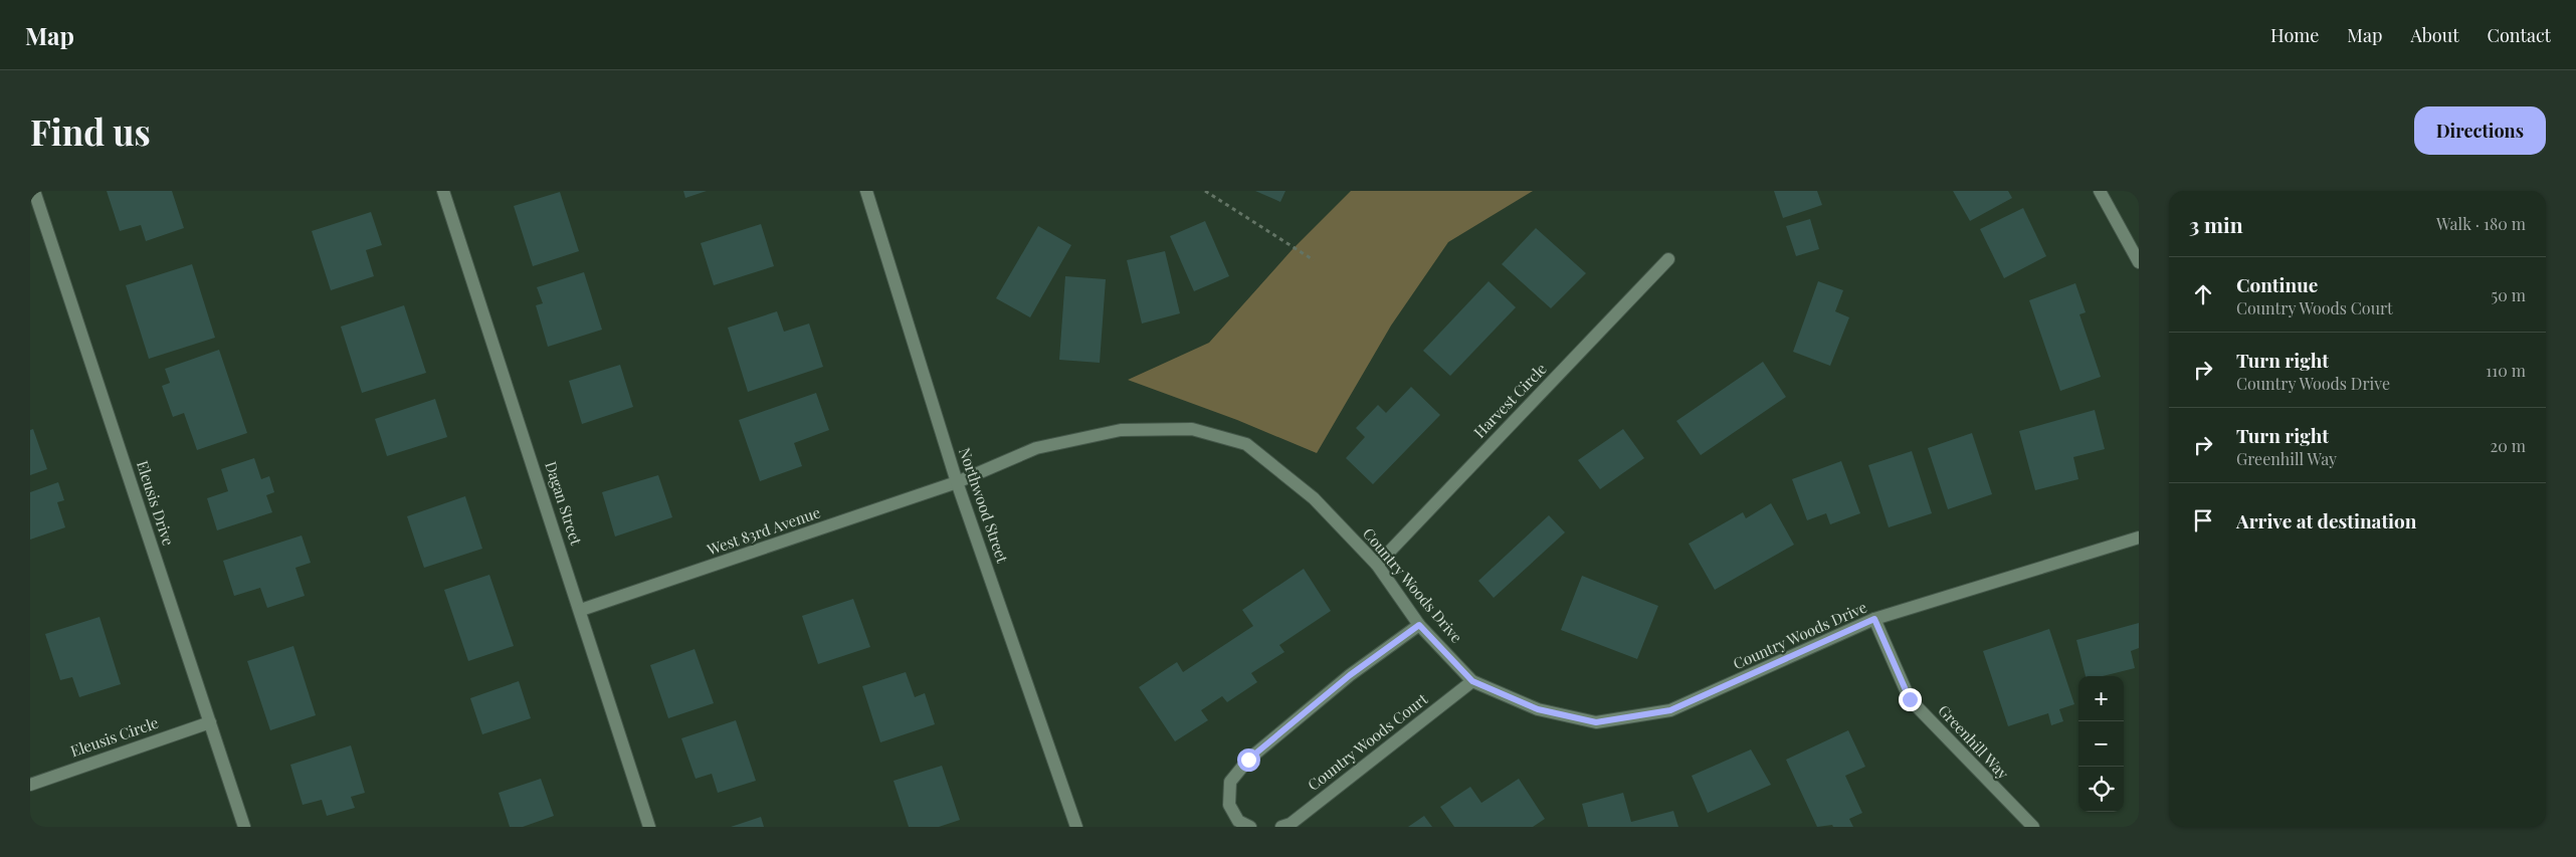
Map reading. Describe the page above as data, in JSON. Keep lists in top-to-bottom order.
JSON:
{
  "streets": {
    "street": [
      "Harvest Circle",
      "Eleusis Drive",
      "Dagan Street",
      "Northwood Street",
      "West 83rd Avenue",
      "Country Woods Drive",
      "Eleusis Circle",
      "Country Woods Court",
      "Greenhill Way"
    ]
  },
  "crossings": [
    ["Harvest Circle", "Country Woods Drive"],
    ["Eleusis Drive", "Eleusis Circle"],
    ["Dagan Street", "West 83rd Avenue"],
    ["Northwood Street", "West 83rd Avenue"],
    ["Northwood Street", "Country Woods Drive"],
    ["West 83rd Avenue", "Country Woods Drive"],
    ["Country Woods Drive", "Country Woods Court"],
    ["Country Woods Drive", "Greenhill Way"]
  ],
  "page": {
    "header": "Map",
    "nav": [
      "Home",
      "Map",
      "About",
      "Contact"
    ],
    "buttons": "Directions",
    "title": "Find us",
    "heading": ["3 min", "Walk · 180 m"],
    "list": [
      ["Continue", "Country Woods Court", "50 m"],
      ["Turn right", "Country Woods Drive", "110 m"],
      ["Turn right", "Greenhill Way", "20 m"],
      "Arrive at destination"
    ],
    "map_buttons": ["+", "−"]
  }
}
